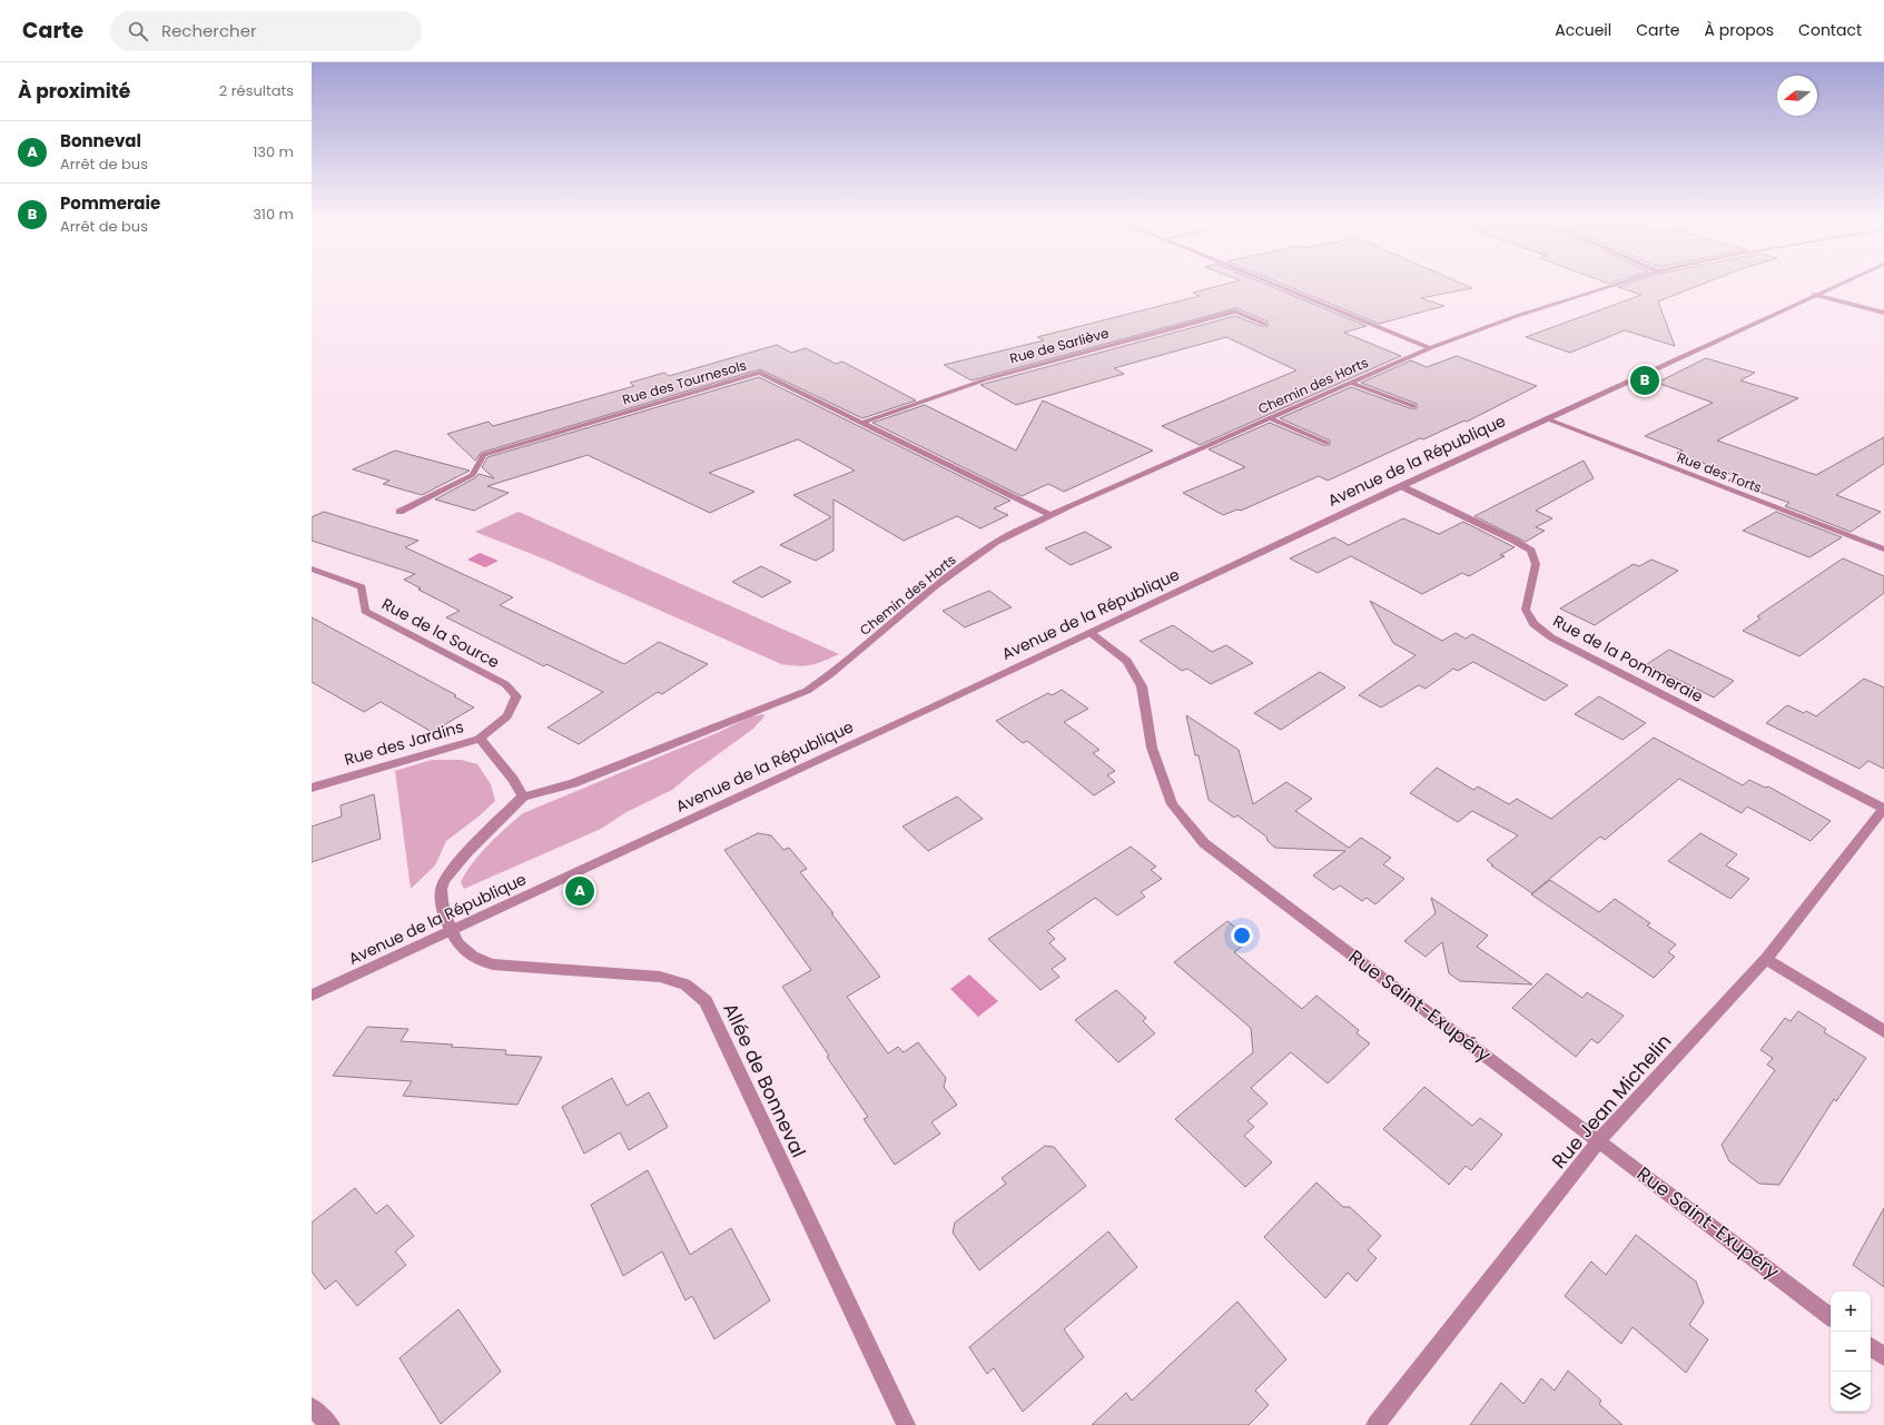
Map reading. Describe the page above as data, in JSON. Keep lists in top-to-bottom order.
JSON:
{
  "streets": {
    "street": [
      "Rue de Sarliève",
      "Rue des Tournesols",
      "Chemin des Horts",
      "Avenue de la République",
      "Rue des Torts",
      "Rue de la Source",
      "Rue de la Pommeraie",
      "Rue des Jardins",
      "Rue Saint-Exupéry",
      "Allée de Bonneval",
      "Rue Jean Michelin"
    ]
  },
  "crossings": [
    ["Rue de Sarliève", "Rue des Tournesols"],
    ["Rue des Tournesols", "Chemin des Horts"],
    ["Chemin des Horts", "Rue des Jardins"],
    ["Avenue de la République", "Rue des Torts"],
    ["Avenue de la République", "Rue de la Pommeraie"],
    ["Avenue de la République", "Rue Saint-Exupéry"],
    ["Avenue de la République", "Allée de Bonneval"],
    ["Rue de la Source", "Rue des Jardins"],
    ["Rue de la Pommeraie", "Rue Jean Michelin"],
    ["Rue Saint-Exupéry", "Rue Jean Michelin"]
  ],
  "north": "left",
  "page": {
    "header": "Carte",
    "search": "Rechercher",
    "nav": [
      "Accueil",
      "Carte",
      "À propos",
      "Contact"
    ],
    "heading": ["À proximité", "2 résultats"],
    "list": [
      {
        "mark": "A",
        "name": "Bonneval",
        "note": "Arrêt de bus",
        "value": "130 m"
      },
      {
        "mark": "B",
        "name": "Pommeraie",
        "note": "Arrêt de bus",
        "value": "310 m"
      }
    ],
    "pins": ["B", "A"],
    "map_buttons": ["+", "−"]
  }
}
